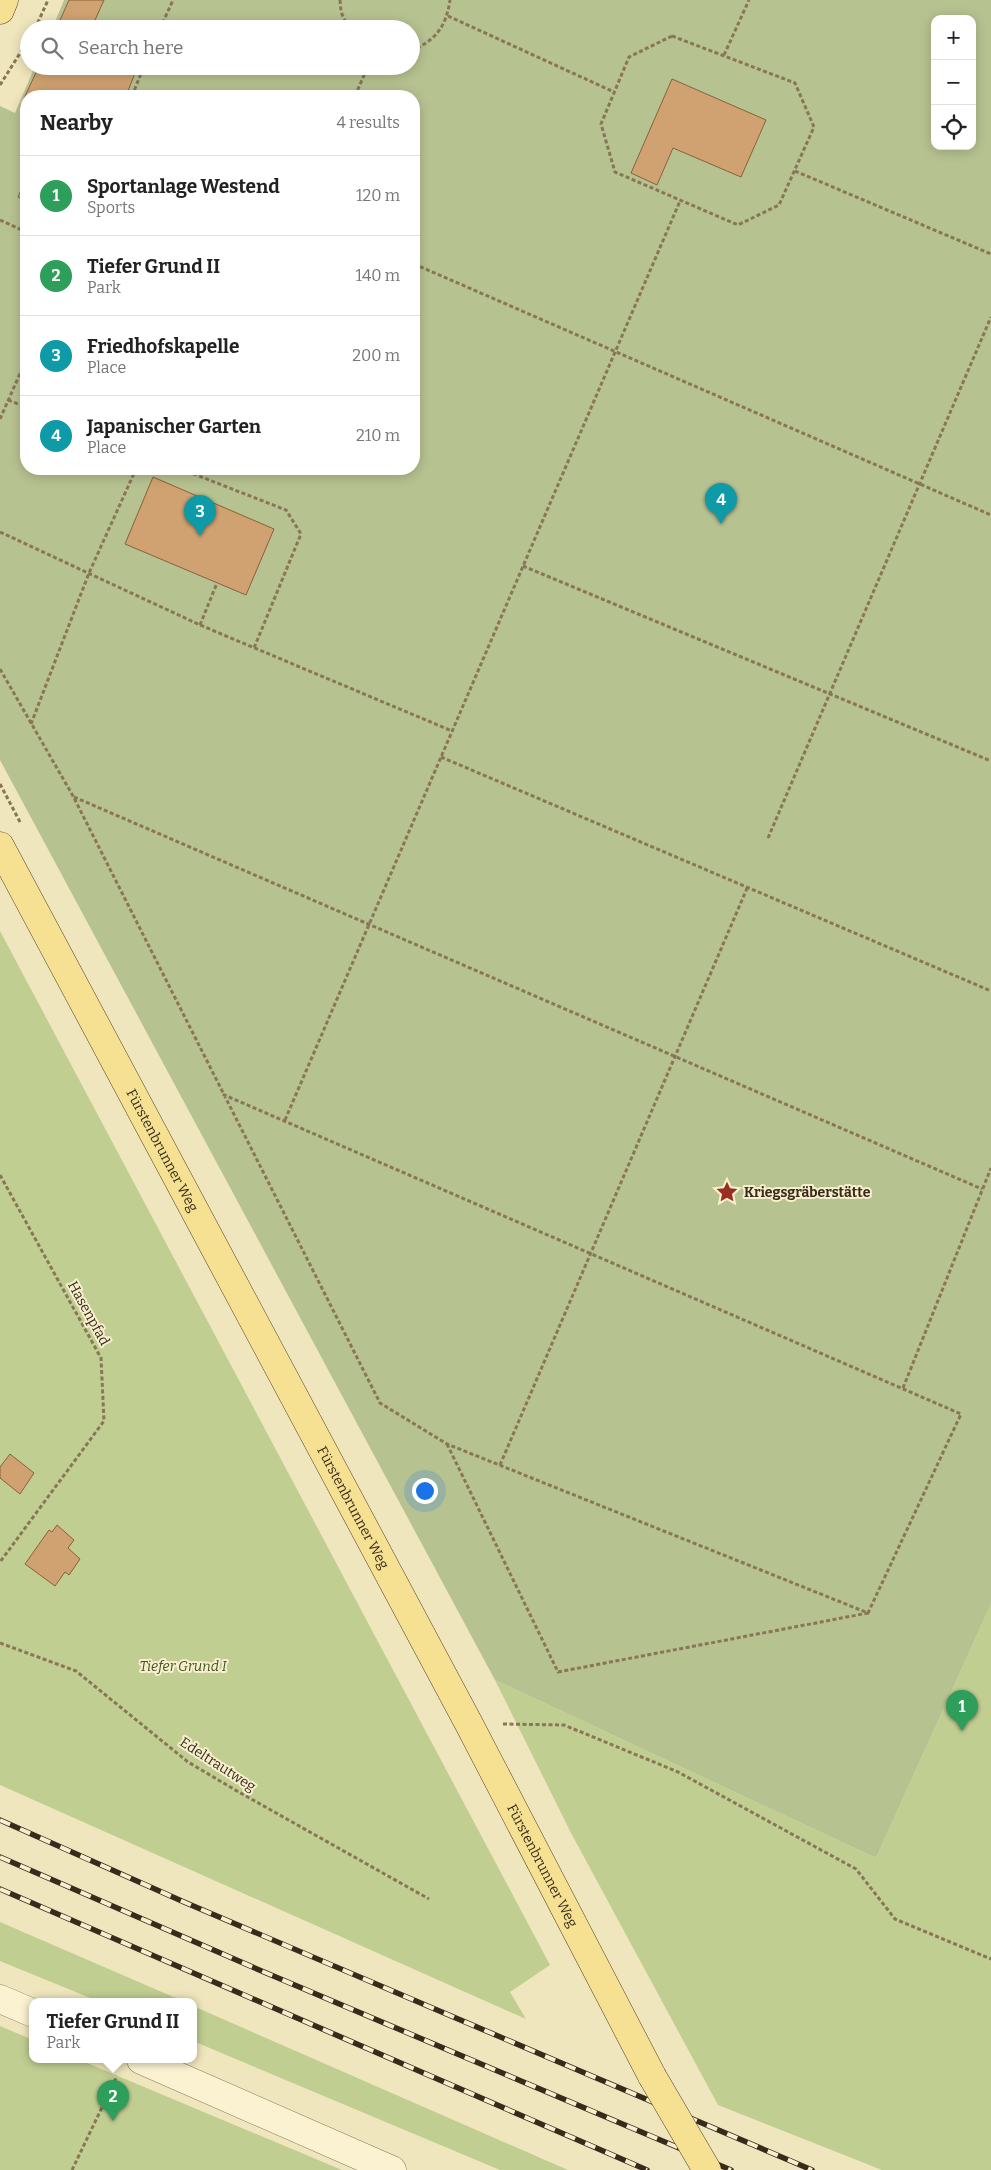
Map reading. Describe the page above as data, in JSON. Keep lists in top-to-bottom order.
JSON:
{
  "streets": {
    "main road": ["Fürstenbrunner Weg"],
    "path": ["Hasenpfad", "Edeltrautweg"]
  },
  "parks": ["Tiefer Grund I"],
  "places": {
    "place": ["Kriegsgräberstätte"]
  },
  "page": {
    "map_buttons": ["+", "−"],
    "search": "Search here",
    "heading": ["Nearby", "4 results"],
    "list": [
      {
        "mark": "1",
        "name": "Sportanlage Westend",
        "note": "Sports",
        "value": "120 m"
      },
      {
        "mark": "2",
        "name": "Tiefer Grund II",
        "note": "Park",
        "value": "140 m"
      },
      {
        "mark": "3",
        "name": "Friedhofskapelle",
        "note": "Place",
        "value": "200 m"
      },
      {
        "mark": "4",
        "name": "Japanischer Garten",
        "note": "Place",
        "value": "210 m"
      }
    ],
    "pins": [
      "4",
      "3",
      "1",
      "2"
    ],
    "popup": ["Tiefer Grund II", "Park"]
  }
}
